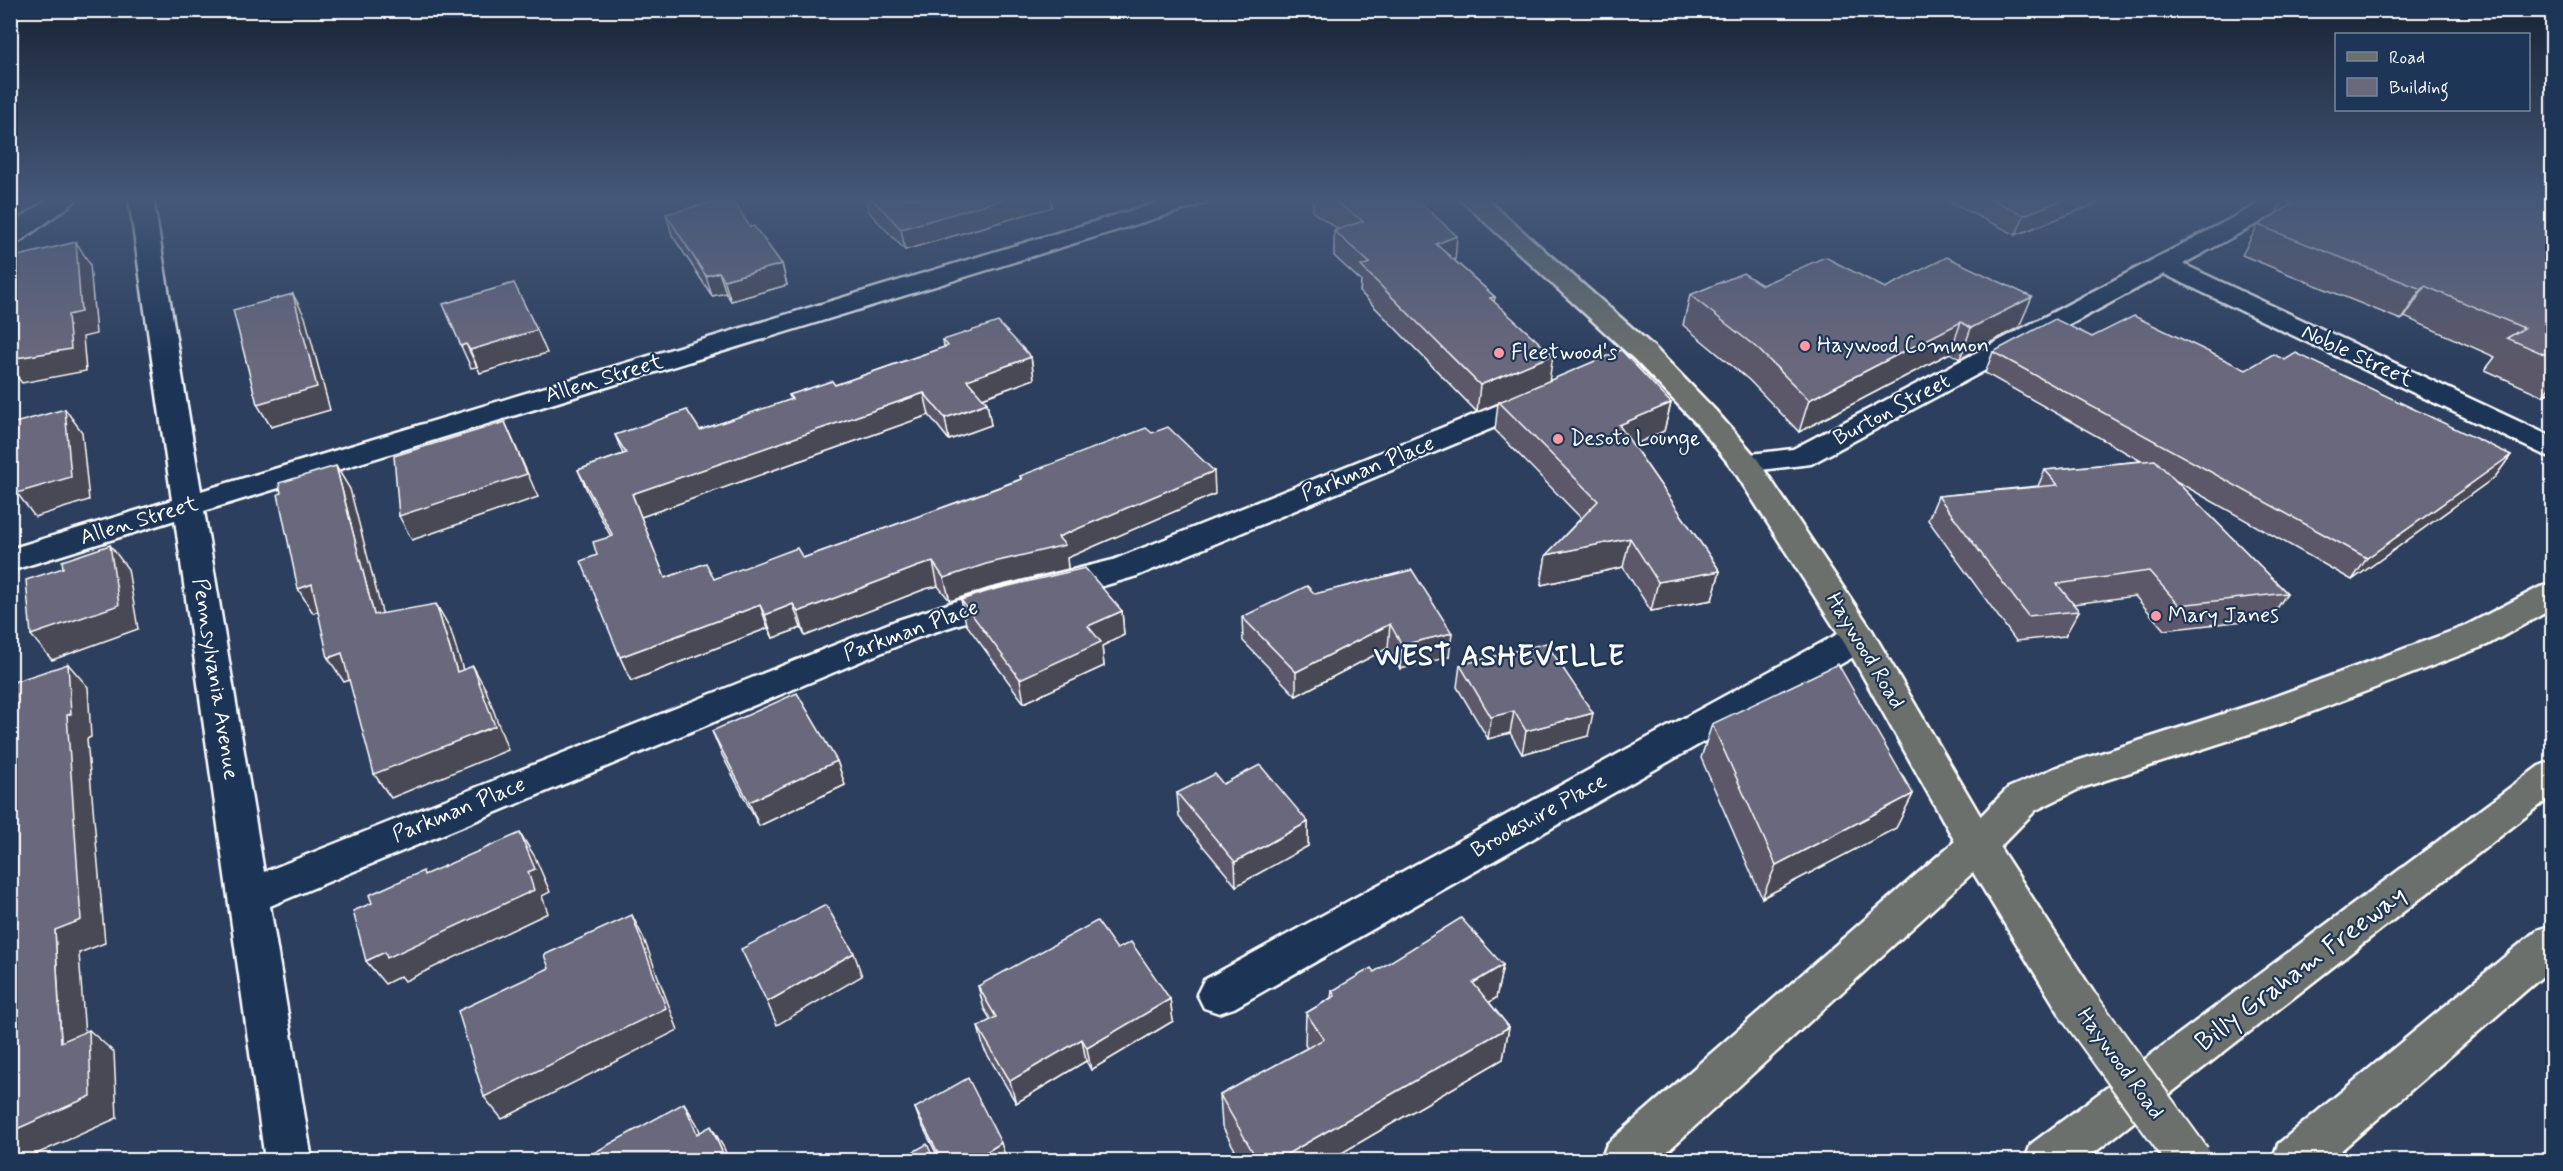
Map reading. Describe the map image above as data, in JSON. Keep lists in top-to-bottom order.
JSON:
{
  "streets": {
    "main road": ["Haywood Road", "Billy Graham Freeway"],
    "street": [
      "Noble Street",
      "Allen Street",
      "Burton Street",
      "Parkman Place",
      "Pennsylvania Avenue",
      "Brookshire Place"
    ]
  },
  "crossings": [
    ["Noble Street", "Burton Street"],
    ["Allen Street", "Pennsylvania Avenue"],
    ["Burton Street", "Haywood Road"],
    ["Parkman Place", "Pennsylvania Avenue"],
    ["Haywood Road", "Brookshire Place"]
  ],
  "districts": ["WEST ASHEVILLE"],
  "places": [
    "Haywood Common",
    "Fleetwood's",
    "Desoto Lounge",
    "Mary Janes"
  ],
  "legend": ["Road", "Building"]
}
